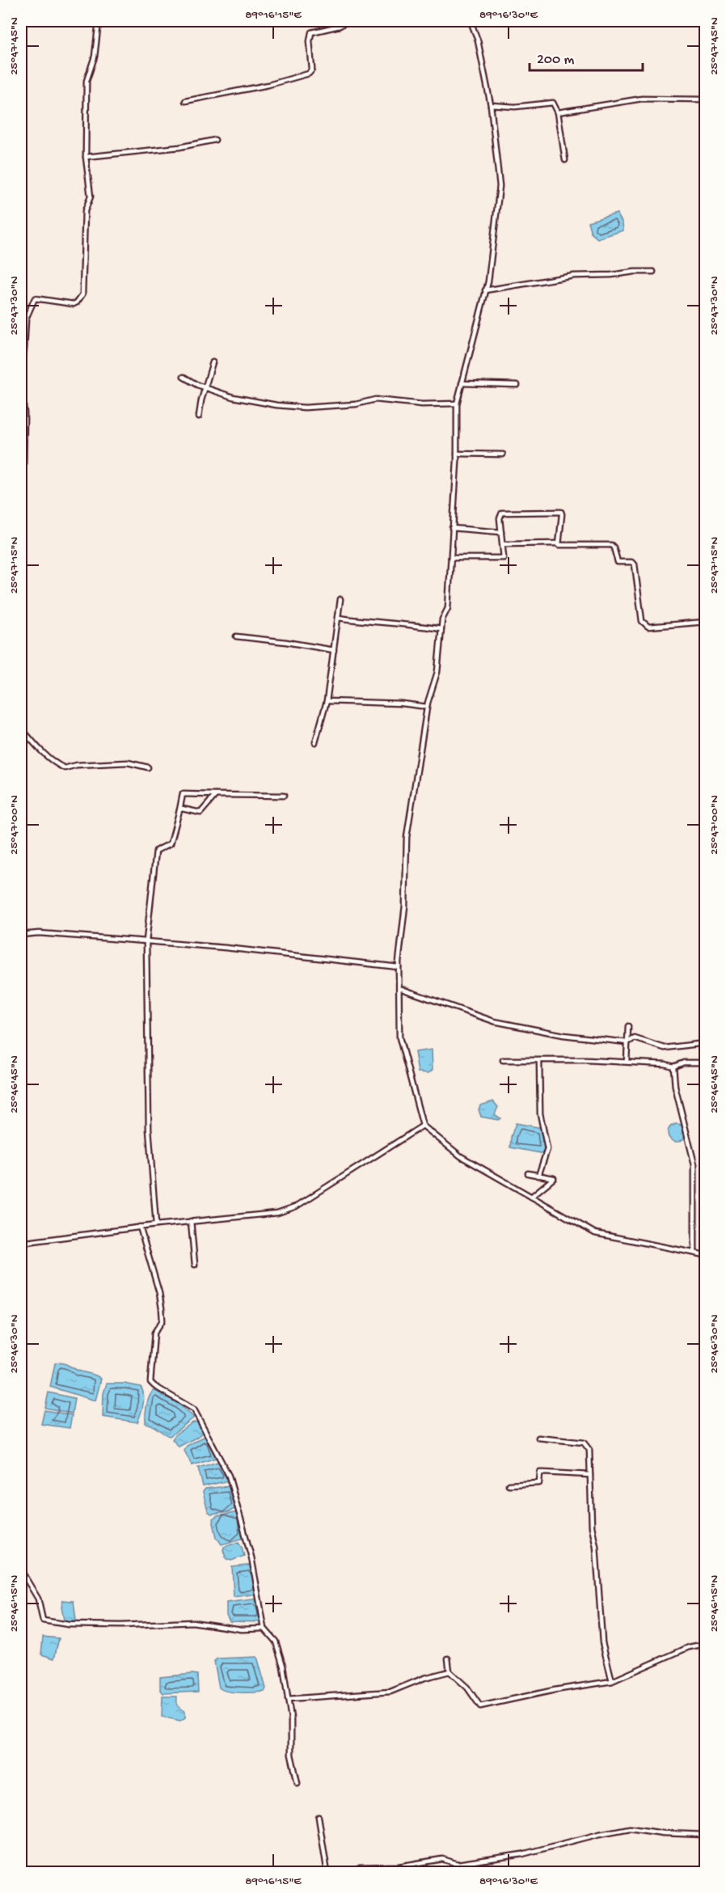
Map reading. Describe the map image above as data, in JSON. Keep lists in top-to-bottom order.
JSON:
{
  "scale_bar": "200 m",
  "coordinates": [
    "89°16'15\"E",
    "89°16'30\"E",
    "25°47'45\"N",
    "25°47'30\"N",
    "25°47'15\"N",
    "25°47'00\"N",
    "25°46'45\"N",
    "25°46'30\"N",
    "25°46'15\"N"
  ]
}
